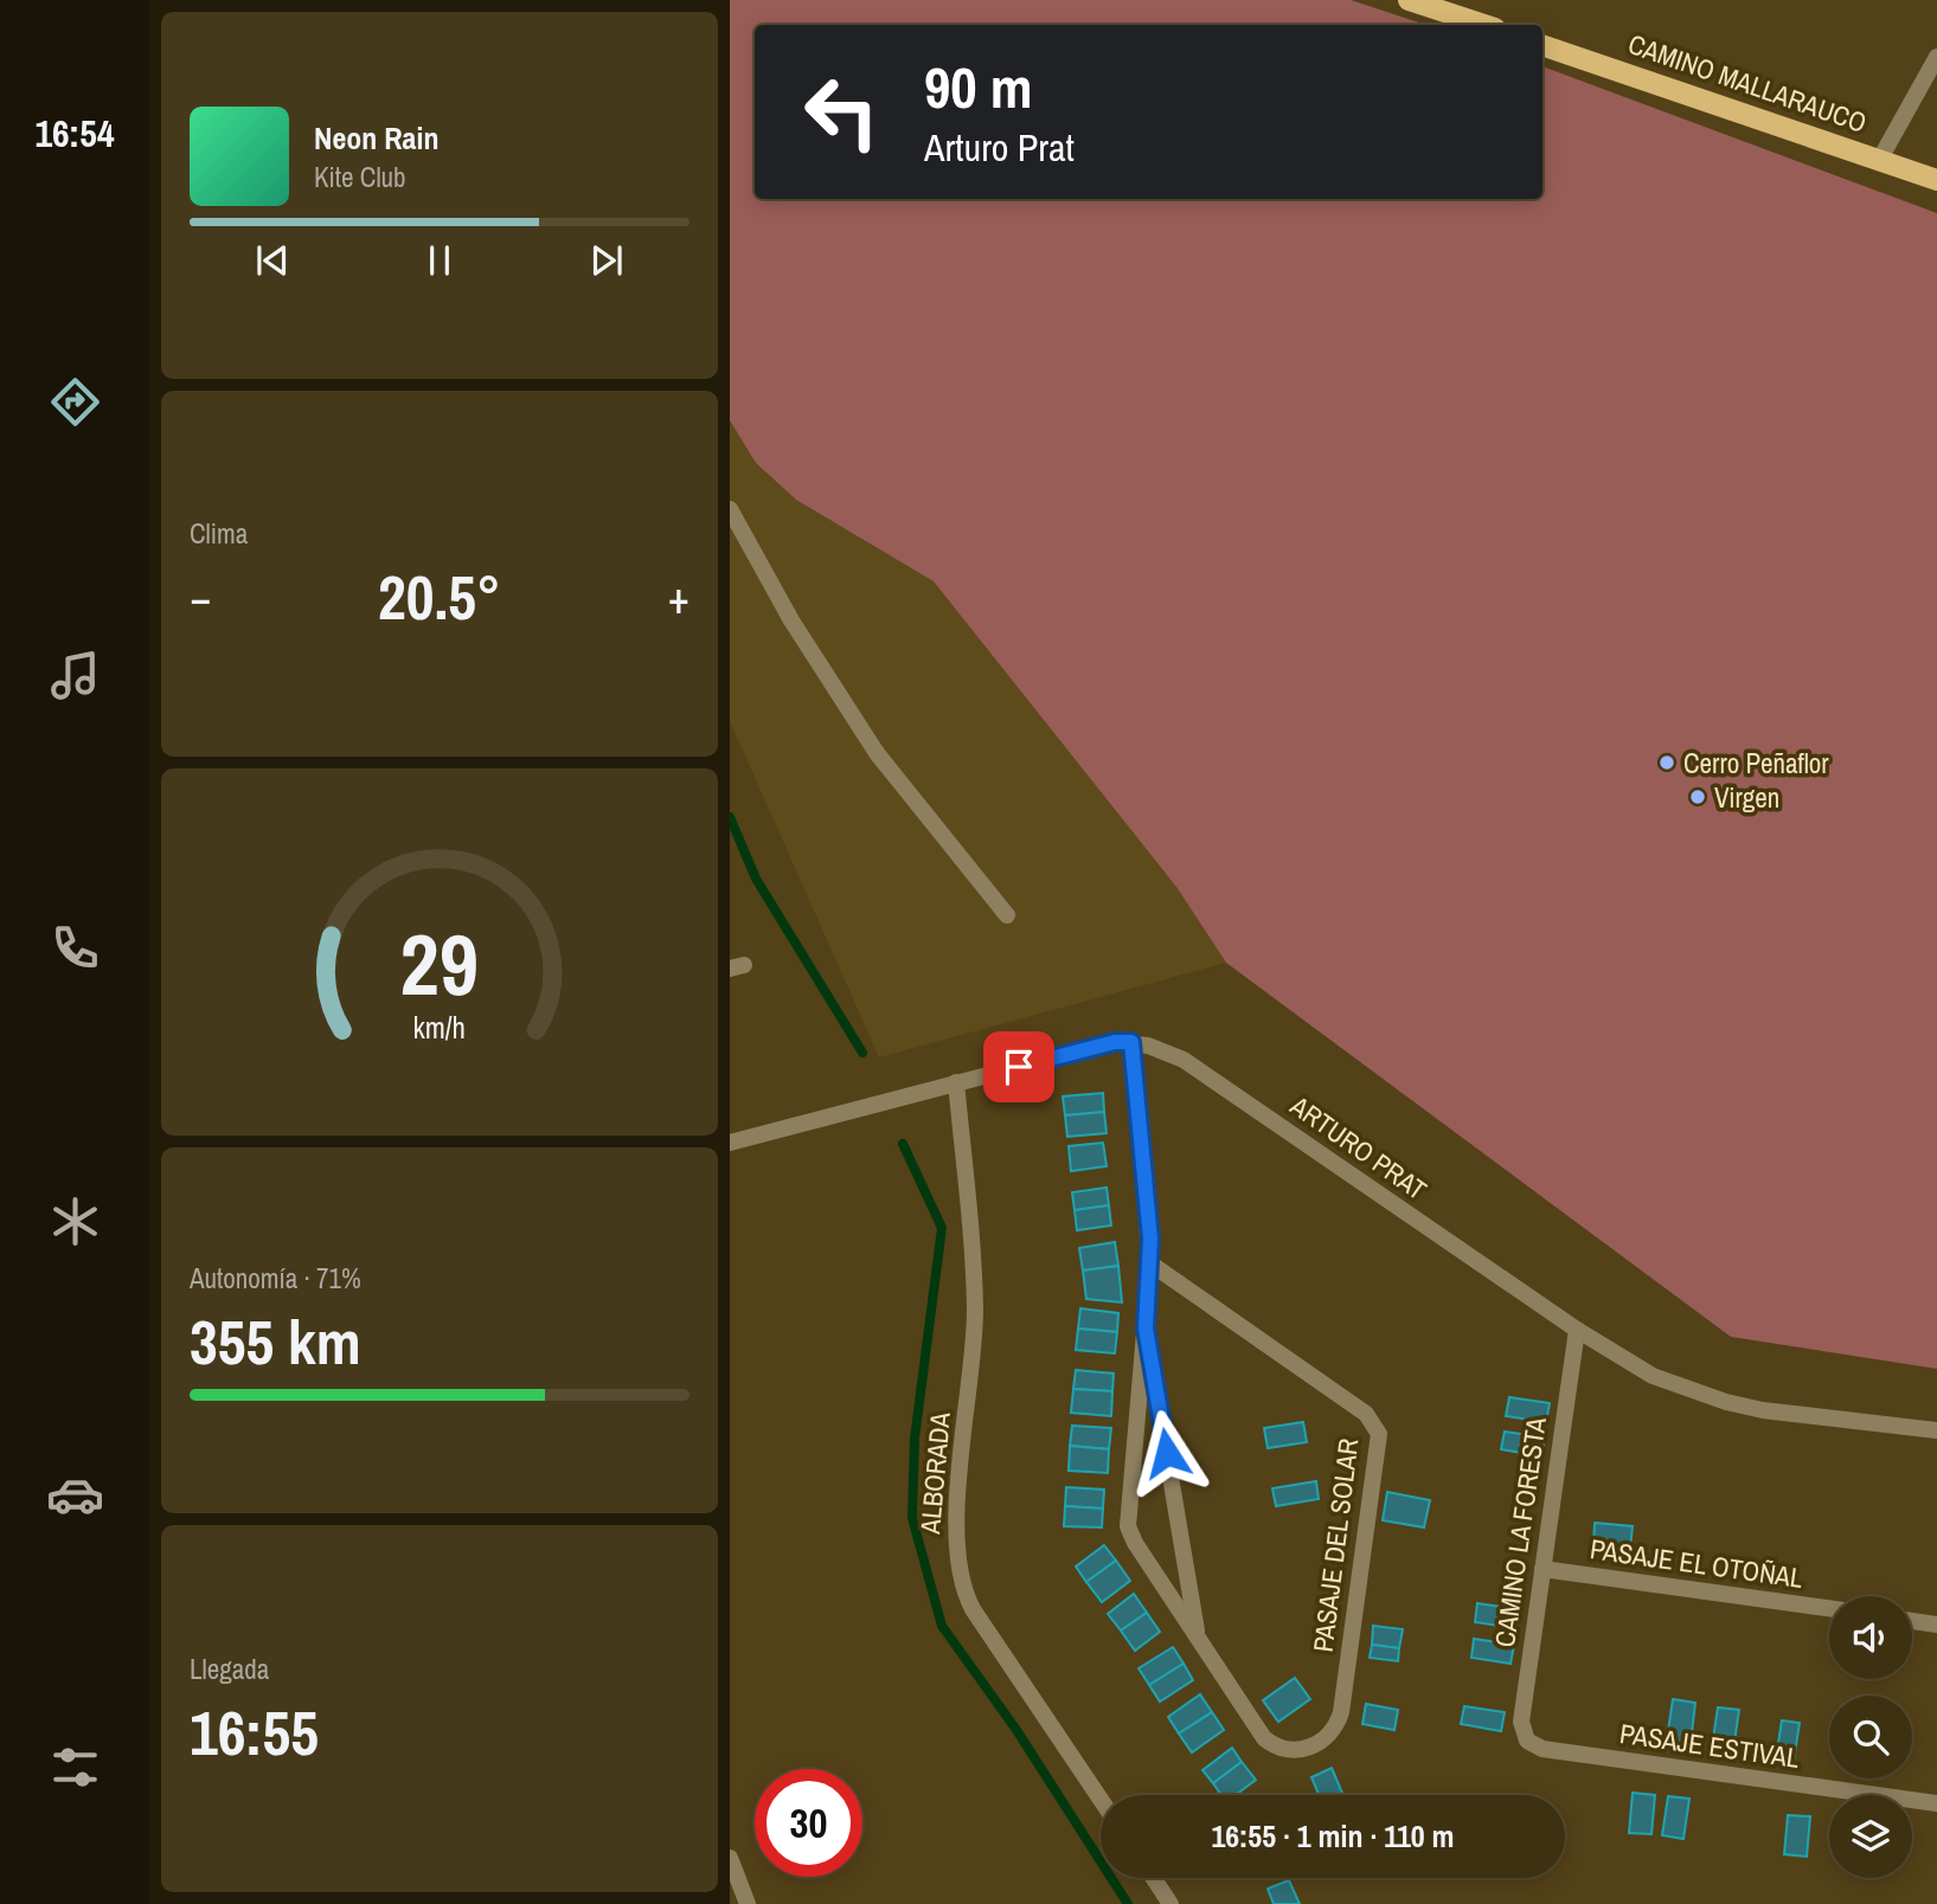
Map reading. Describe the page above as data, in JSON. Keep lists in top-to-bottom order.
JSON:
{
  "streets": {
    "main road": ["CAMINO MALLARAUCO"],
    "street": [
      "ARTURO PRAT",
      "ALBORADA",
      "CAMINO LA FORESTA",
      "PASAJE DEL SOLAR",
      "PASAJE EL OTOÑAL",
      "PASAJE ESTIVAL"
    ]
  },
  "crossings": [
    ["ARTURO PRAT", "ALBORADA"],
    ["ARTURO PRAT", "CAMINO LA FORESTA"],
    ["CAMINO LA FORESTA", "PASAJE EL OTOÑAL"],
    ["CAMINO LA FORESTA", "PASAJE ESTIVAL"]
  ],
  "places": ["Cerro Peñaflor", "Virgen"],
  "page": {
    "tabs": "16:54",
    "turn": ["90 m", "Arturo Prat"],
    "song": ["Neon Rain", "Kite Club"],
    "tile": [
      "Clima",
      ["Autonomía · 71%", "355 km"],
      ["Llegada", "16:55"]
    ],
    "heat": ["−", "20.5°", "+"],
    "limit": "30",
    "trip": "16:55 · 1 min · 110 m",
    "gauge": ["29", "km/h"]
  }
}
